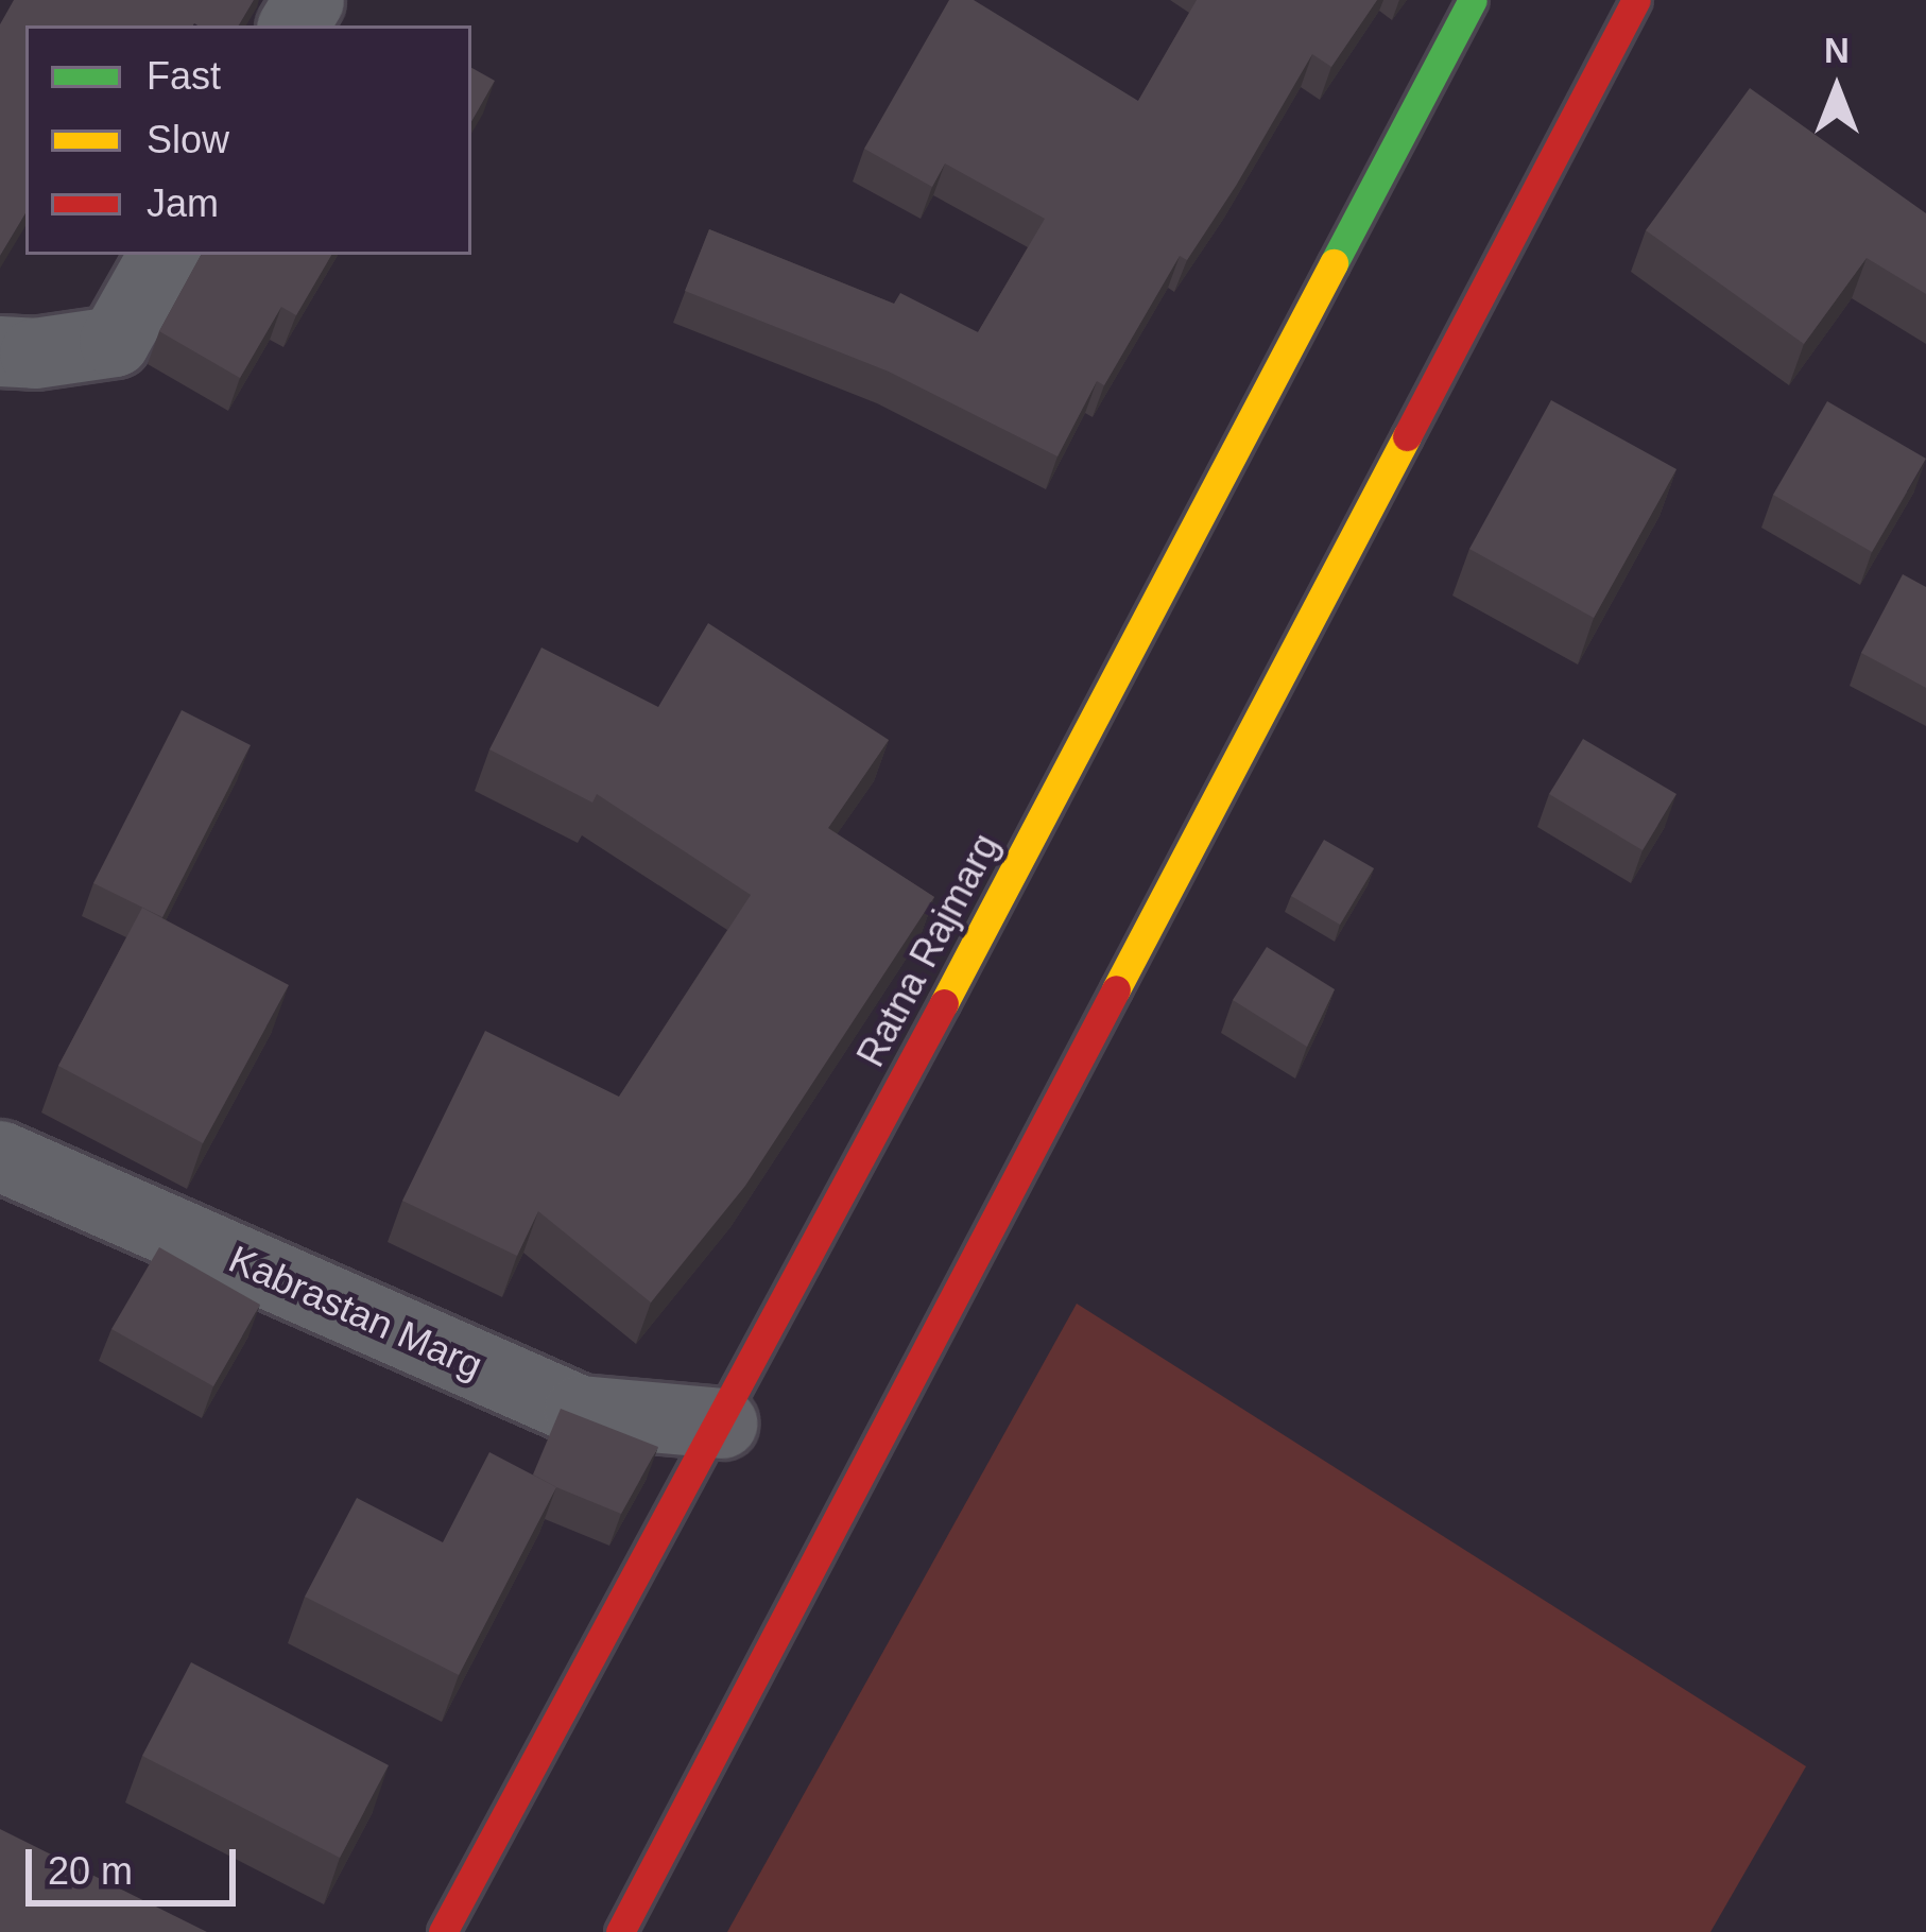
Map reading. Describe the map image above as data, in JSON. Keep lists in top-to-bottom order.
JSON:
{
  "streets": {
    "highway": ["Ratna Rajmarg"],
    "street": ["Kabrastan Marg"]
  },
  "crossings": [
    ["Ratna Rajmarg", "Kabrastan Marg"]
  ],
  "legend": ["Fast", "Slow", "Jam"],
  "scale_bar": "20 m",
  "north": "top"
}
